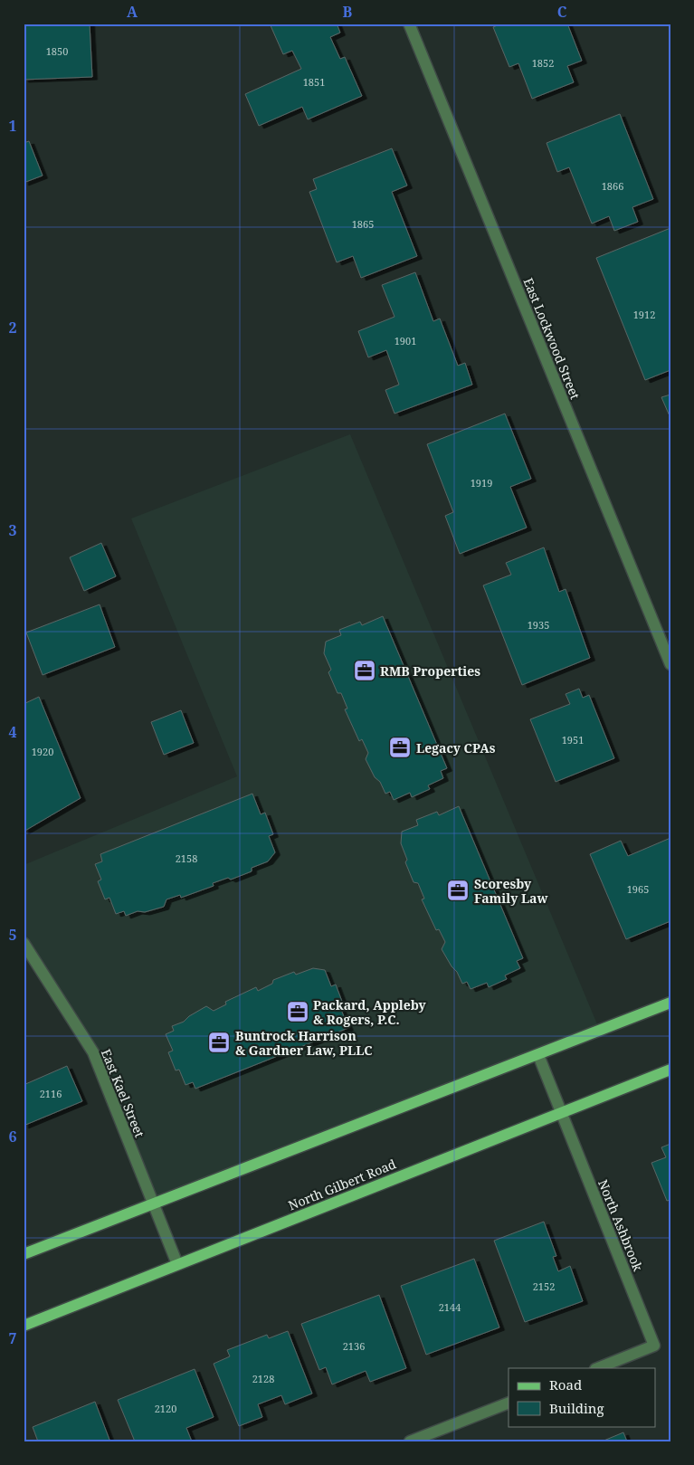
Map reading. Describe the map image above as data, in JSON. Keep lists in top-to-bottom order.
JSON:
{
  "streets": {
    "main road": ["North Gilbert Road"],
    "street": ["East Lockwood Street", "East Kael Street", "North Ashbrook"]
  },
  "crossings": [
    ["East Kael Street", "North Gilbert Road"],
    ["North Gilbert Road", "North Ashbrook"]
  ],
  "places": {
    "office": [
      "RMB Properties",
      "Legacy CPAs",
      "Scoresby Family Law",
      "Packard, Appleby & Rogers, P.C.",
      "Buntrock Harrison & Gardner Law, PLLC"
    ]
  },
  "house_numbers": [
    "1850",
    "1852",
    "1851",
    "1866",
    "1865",
    "1912",
    "1901",
    "1919",
    "1935",
    "1951",
    "1920",
    "2158",
    "1965",
    "2116",
    "2152",
    "2144",
    "2136",
    "2128",
    "2120"
  ],
  "legend": ["Road", "Building"],
  "grid": {
    "columns": ["A", "B", "C"],
    "rows": [
      "1",
      "2",
      "3",
      "4",
      "5",
      "6",
      "7"
    ]
  }
}
